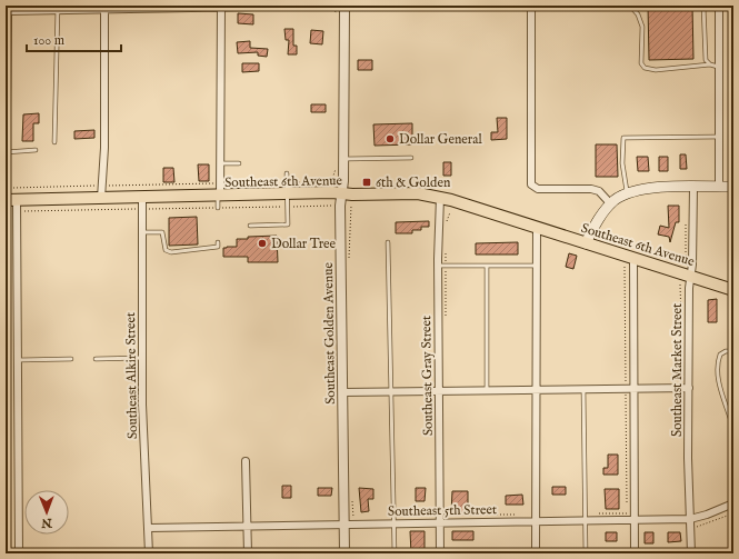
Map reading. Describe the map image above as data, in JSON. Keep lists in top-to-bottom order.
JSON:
{
  "streets": {
    "main road": ["Southeast 6th Avenue"],
    "street": [
      "Southeast Golden Avenue",
      "Southeast Market Street",
      "Southeast Alkire Street",
      "Southeast Gray Street",
      "Southeast 5th Street"
    ]
  },
  "crossings": [
    ["Southeast 6th Avenue", "Southeast Golden Avenue"],
    ["Southeast 6th Avenue", "Southeast Market Street"],
    ["Southeast 6th Avenue", "Southeast Alkire Street"],
    ["Southeast 6th Avenue", "Southeast Gray Street"],
    ["Southeast Golden Avenue", "Southeast 5th Street"],
    ["Southeast Market Street", "Southeast 5th Street"],
    ["Southeast Alkire Street", "Southeast 5th Street"],
    ["Southeast Gray Street", "Southeast 5th Street"]
  ],
  "places": {
    "other": ["Dollar General", "Dollar Tree"],
    "transit": ["6th & Golden"]
  },
  "scale_bar": "100 m",
  "north": "bottom"
}
